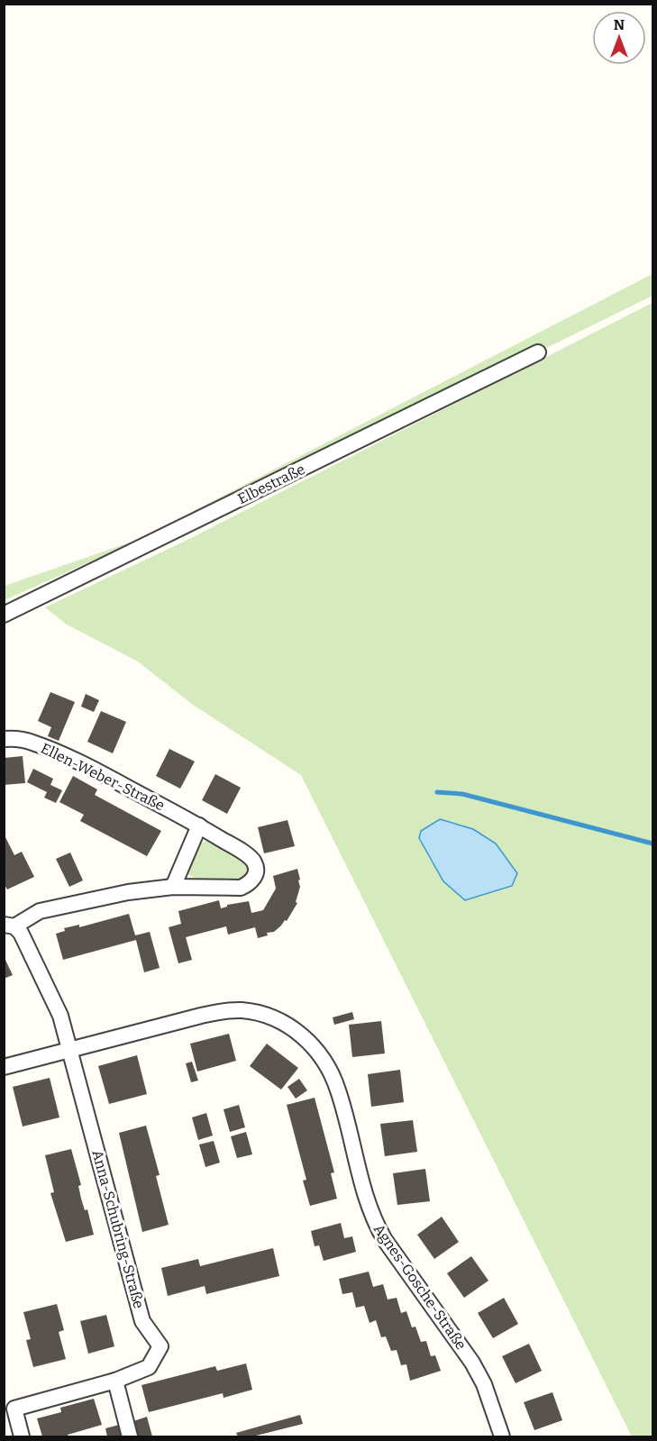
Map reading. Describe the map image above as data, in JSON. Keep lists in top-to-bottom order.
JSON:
{
  "streets": {
    "street": [
      "Elbestraße",
      "Ellen-Weber-Straße",
      "Anna-Schubring-Straße",
      "Agnes-Gosche-Straße"
    ]
  },
  "crossings": [
    ["Ellen-Weber-Straße", "Anna-Schubring-Straße"],
    ["Ellen-Weber-Straße", "Agnes-Gosche-Straße"],
    ["Anna-Schubring-Straße", "Agnes-Gosche-Straße"]
  ],
  "north": "top"
}
